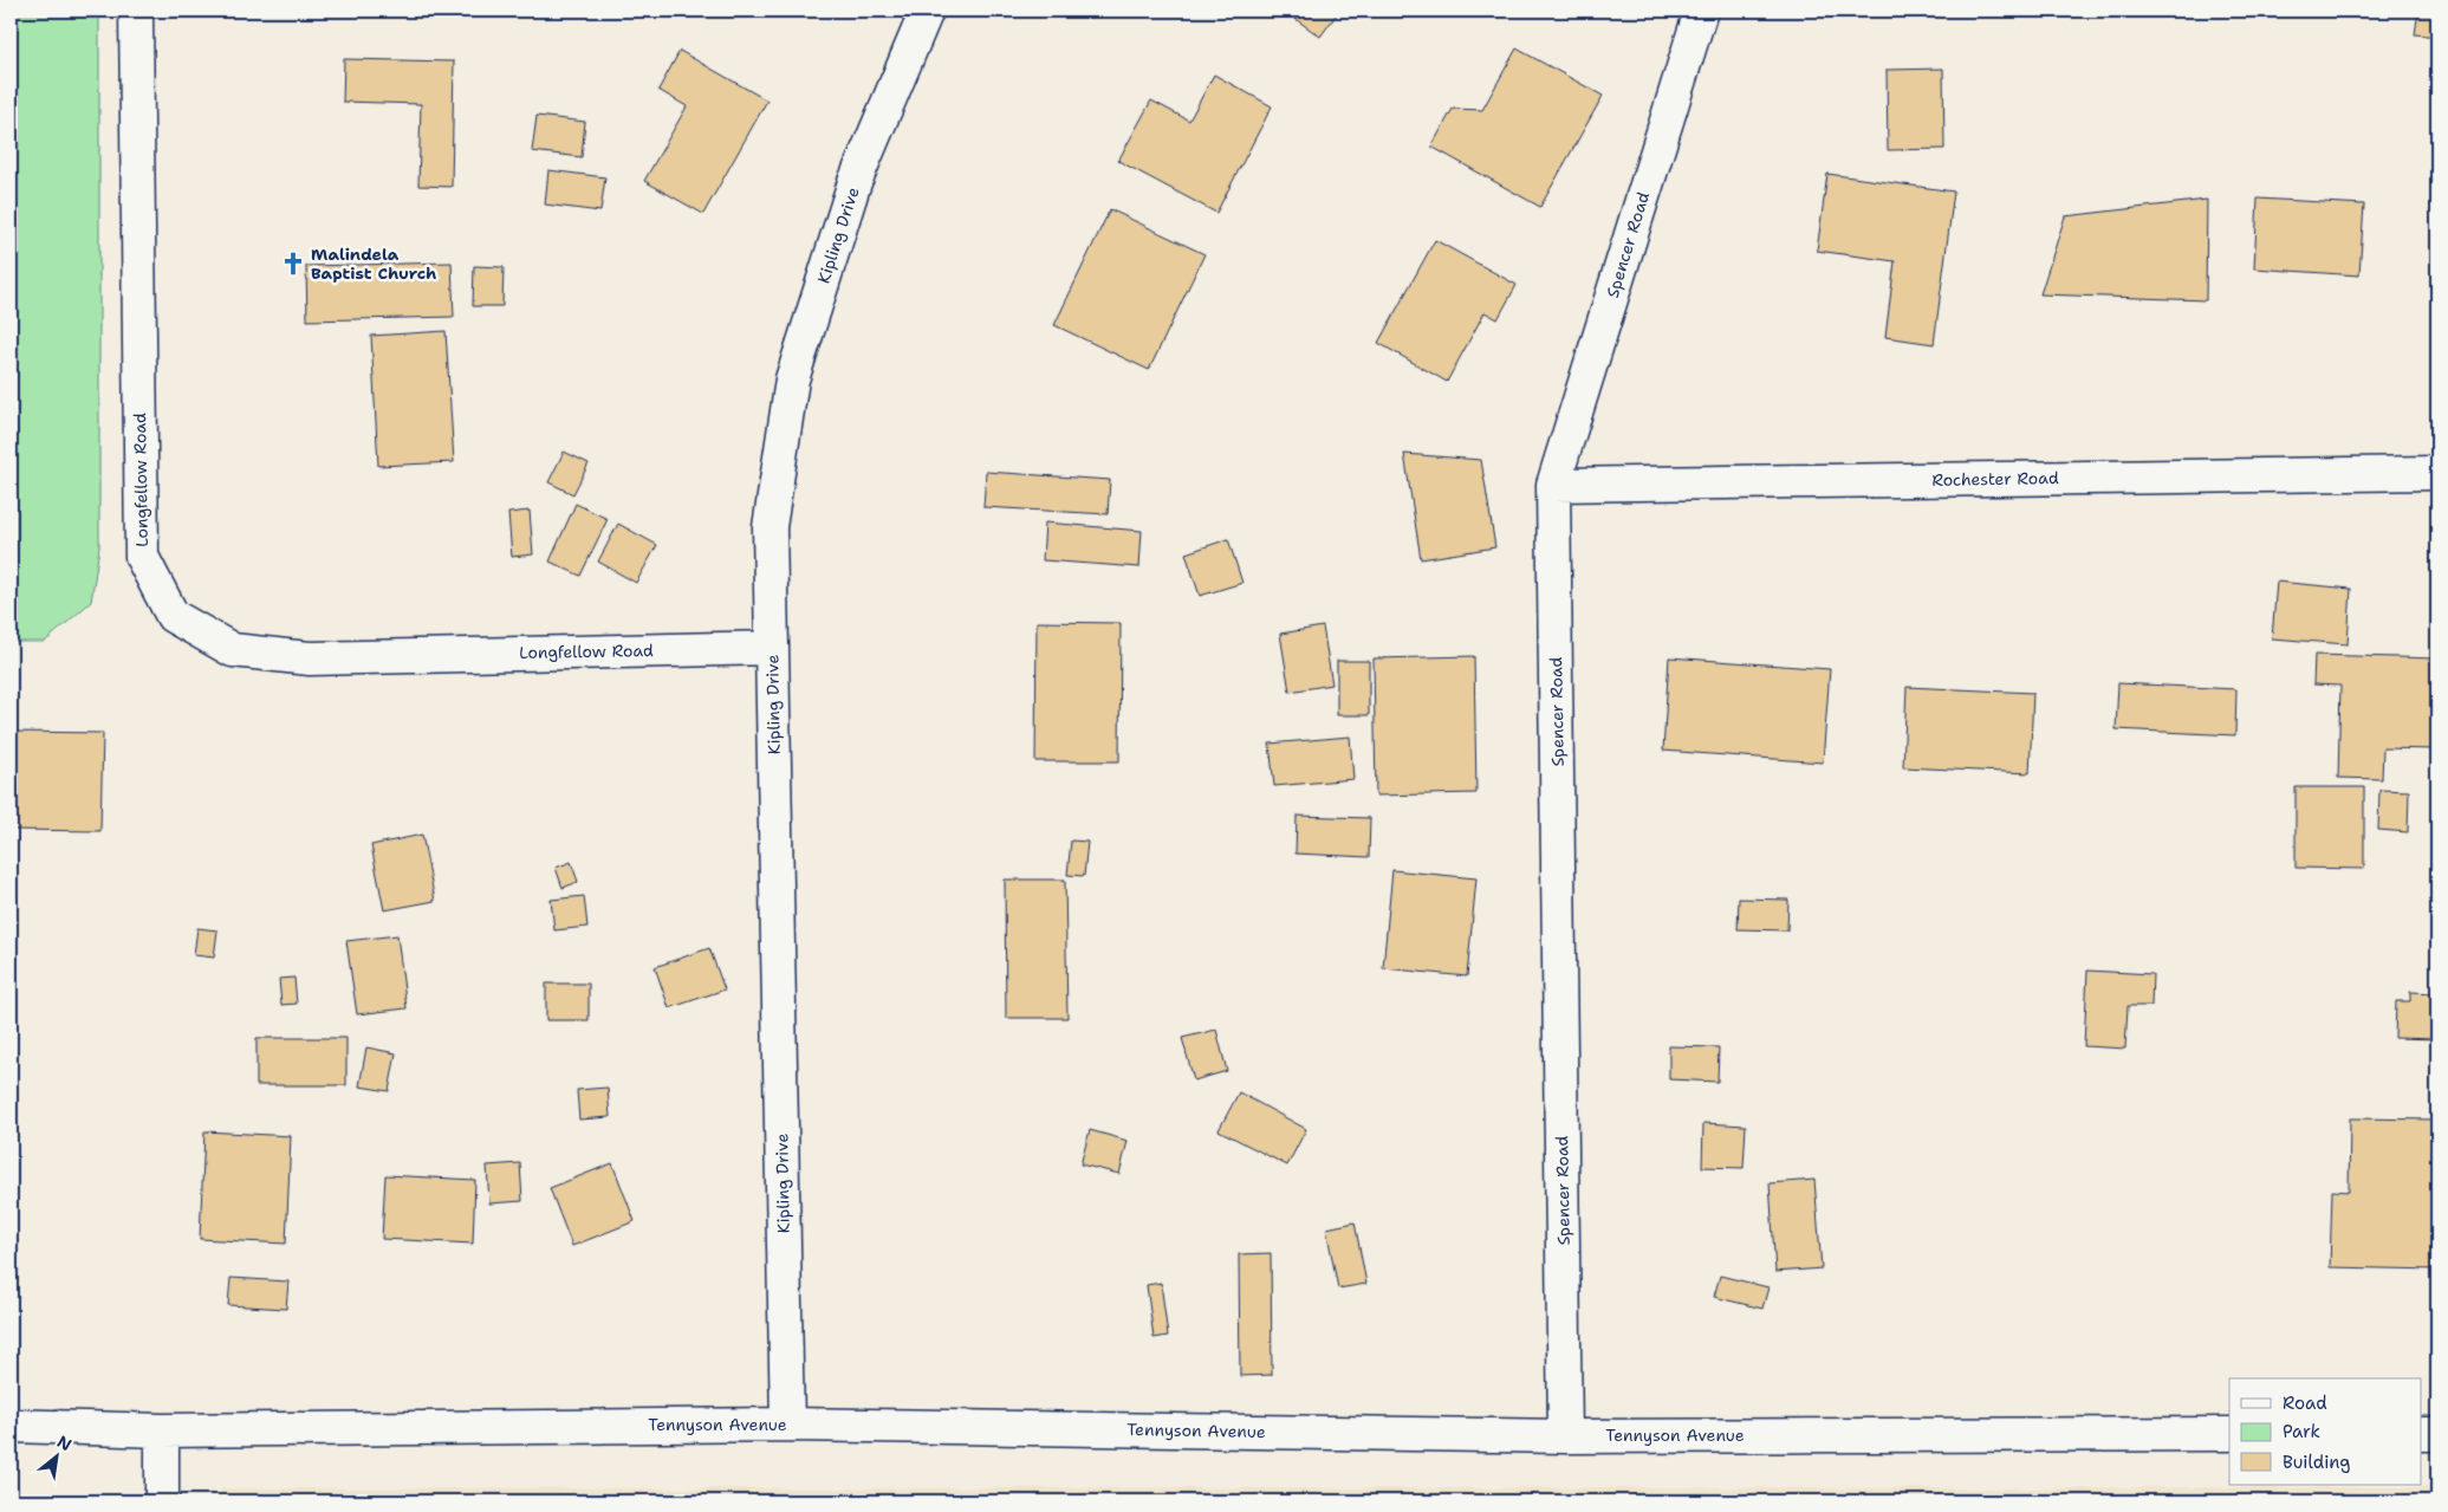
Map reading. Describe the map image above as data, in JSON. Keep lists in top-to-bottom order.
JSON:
{
  "streets": {
    "street": [
      "Kipling Drive",
      "Spencer Road",
      "Rochester Road",
      "Longfellow Road",
      "Tennyson Avenue"
    ]
  },
  "crossings": [
    ["Kipling Drive", "Longfellow Road"],
    ["Kipling Drive", "Tennyson Avenue"],
    ["Spencer Road", "Rochester Road"],
    ["Spencer Road", "Tennyson Avenue"]
  ],
  "places": {
    "church": ["Malindela Baptist Church"]
  },
  "legend": ["Road", "Park", "Building"],
  "north": "top right"
}
